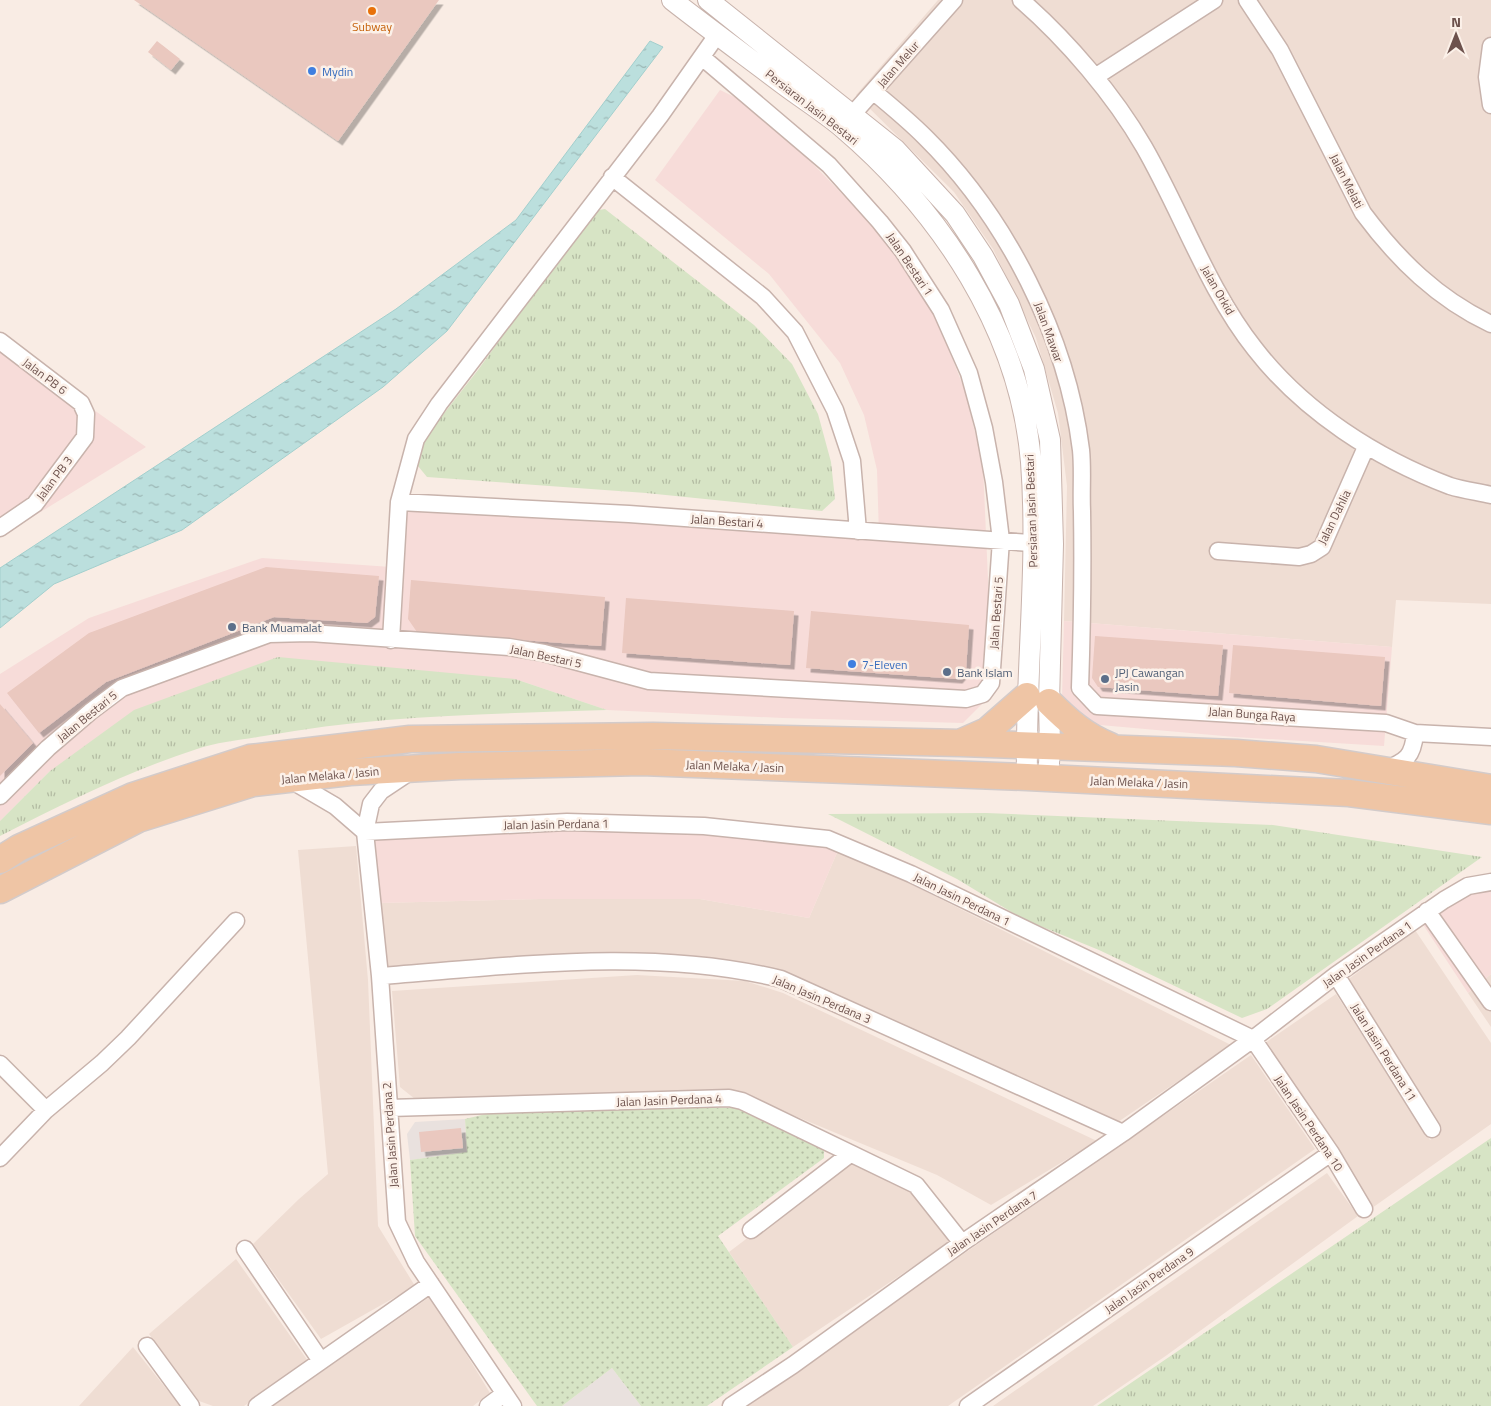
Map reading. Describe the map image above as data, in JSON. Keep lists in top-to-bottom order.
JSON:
{
  "streets": {
    "main road": ["Jalan Melaka / Jasin"],
    "street": [
      "Jalan Melur",
      "Persiaran Jasin Bestari",
      "Jalan Melati",
      "Jalan Bestari 1",
      "Jalan Orkid",
      "Jalan Mawar",
      "Jalan PB 6",
      "Jalan PB 3",
      "Jalan Dahlia",
      "Jalan Bestari 4",
      "Jalan Bestari 5",
      "Jalan Bunga Raya",
      "Jalan Jasin Perdana 1",
      "Jalan Jasin Perdana 3",
      "Jalan Jasin Perdana 11",
      "Jalan Jasin Perdana 4",
      "Jalan Jasin Perdana 10",
      "Jalan Jasin Perdana 2",
      "Jalan Jasin Perdana 7",
      "Jalan Jasin Perdana 9"
    ]
  },
  "crossings": [
    ["Jalan Melur", "Persiaran Jasin Bestari"],
    ["Jalan Melur", "Jalan Mawar"],
    ["Persiaran Jasin Bestari", "Jalan Bestari 4"],
    ["Persiaran Jasin Bestari", "Jalan Melaka / Jasin"],
    ["Jalan Bestari 1", "Jalan Bestari 4"],
    ["Jalan Bestari 1", "Jalan Bestari 5"],
    ["Jalan Orkid", "Jalan Dahlia"],
    ["Jalan Mawar", "Jalan Bunga Raya"],
    ["Jalan PB 6", "Jalan PB 3"],
    ["Jalan Bestari 4", "Jalan Bestari 5"],
    ["Jalan Melaka / Jasin", "Jalan Jasin Perdana 2"],
    ["Jalan Jasin Perdana 1", "Jalan Jasin Perdana 11"],
    ["Jalan Jasin Perdana 1", "Jalan Jasin Perdana 10"],
    ["Jalan Jasin Perdana 1", "Jalan Jasin Perdana 2"],
    ["Jalan Jasin Perdana 1", "Jalan Jasin Perdana 7"],
    ["Jalan Jasin Perdana 3", "Jalan Jasin Perdana 2"],
    ["Jalan Jasin Perdana 3", "Jalan Jasin Perdana 7"],
    ["Jalan Jasin Perdana 4", "Jalan Jasin Perdana 2"],
    ["Jalan Jasin Perdana 4", "Jalan Jasin Perdana 7"],
    ["Jalan Jasin Perdana 10", "Jalan Jasin Perdana 7"],
    ["Jalan Jasin Perdana 10", "Jalan Jasin Perdana 9"]
  ],
  "places": [
    "Subway",
    "Mydin",
    "Bank Muamalat",
    "7-Eleven",
    "Bank Islam",
    "JPJ Cawangan Jasin"
  ],
  "north": "top"
}
